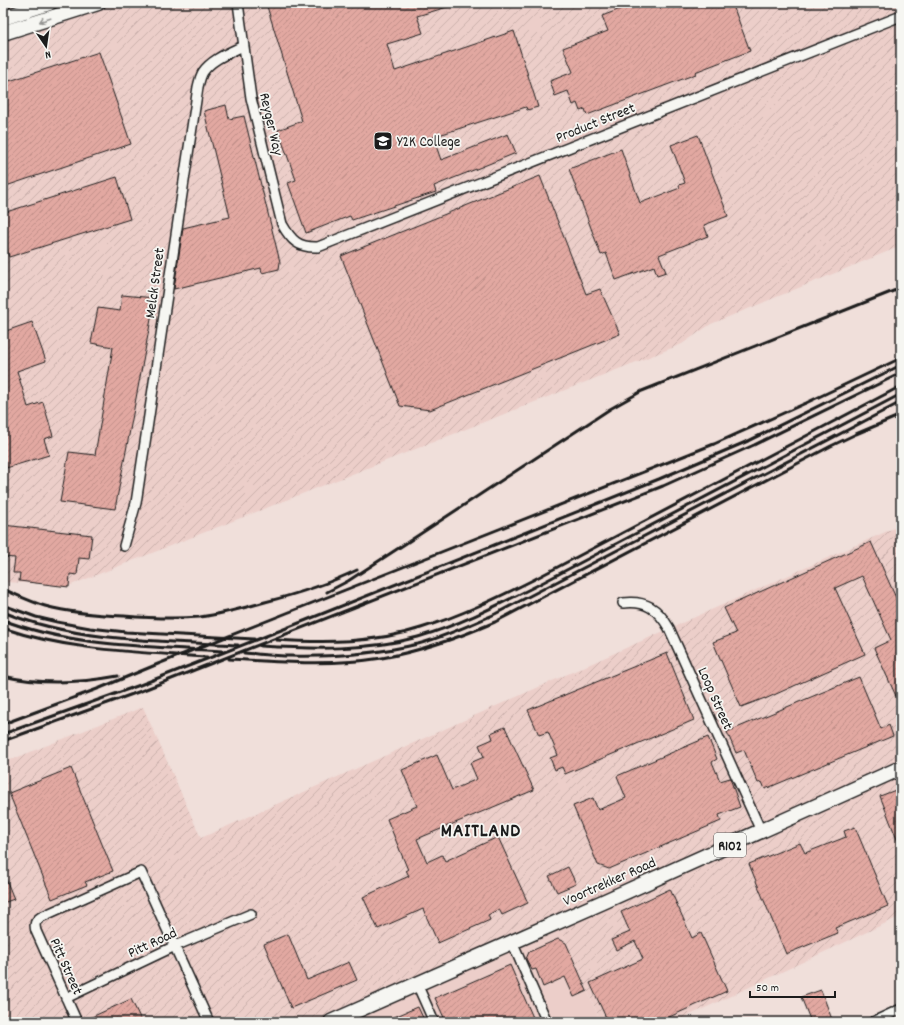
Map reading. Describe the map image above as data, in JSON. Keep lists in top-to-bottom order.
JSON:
{
  "streets": {
    "main road": ["R102", "Voortrekker Road"],
    "street": [
      "Product Street",
      "Reyger Way",
      "Melck Street",
      "Loop Street",
      "Pitt Road",
      "Pitt Street"
    ]
  },
  "crossings": [
    ["Product Street", "Reyger Way"],
    ["Reyger Way", "Melck Street"],
    ["Loop Street", "Voortrekker Road"],
    ["Pitt Road", "Pitt Street"]
  ],
  "districts": ["MAITLAND"],
  "places": {
    "school or university": ["Y2K College"]
  },
  "scale_bar": "50 m",
  "north": "bottom"
}
